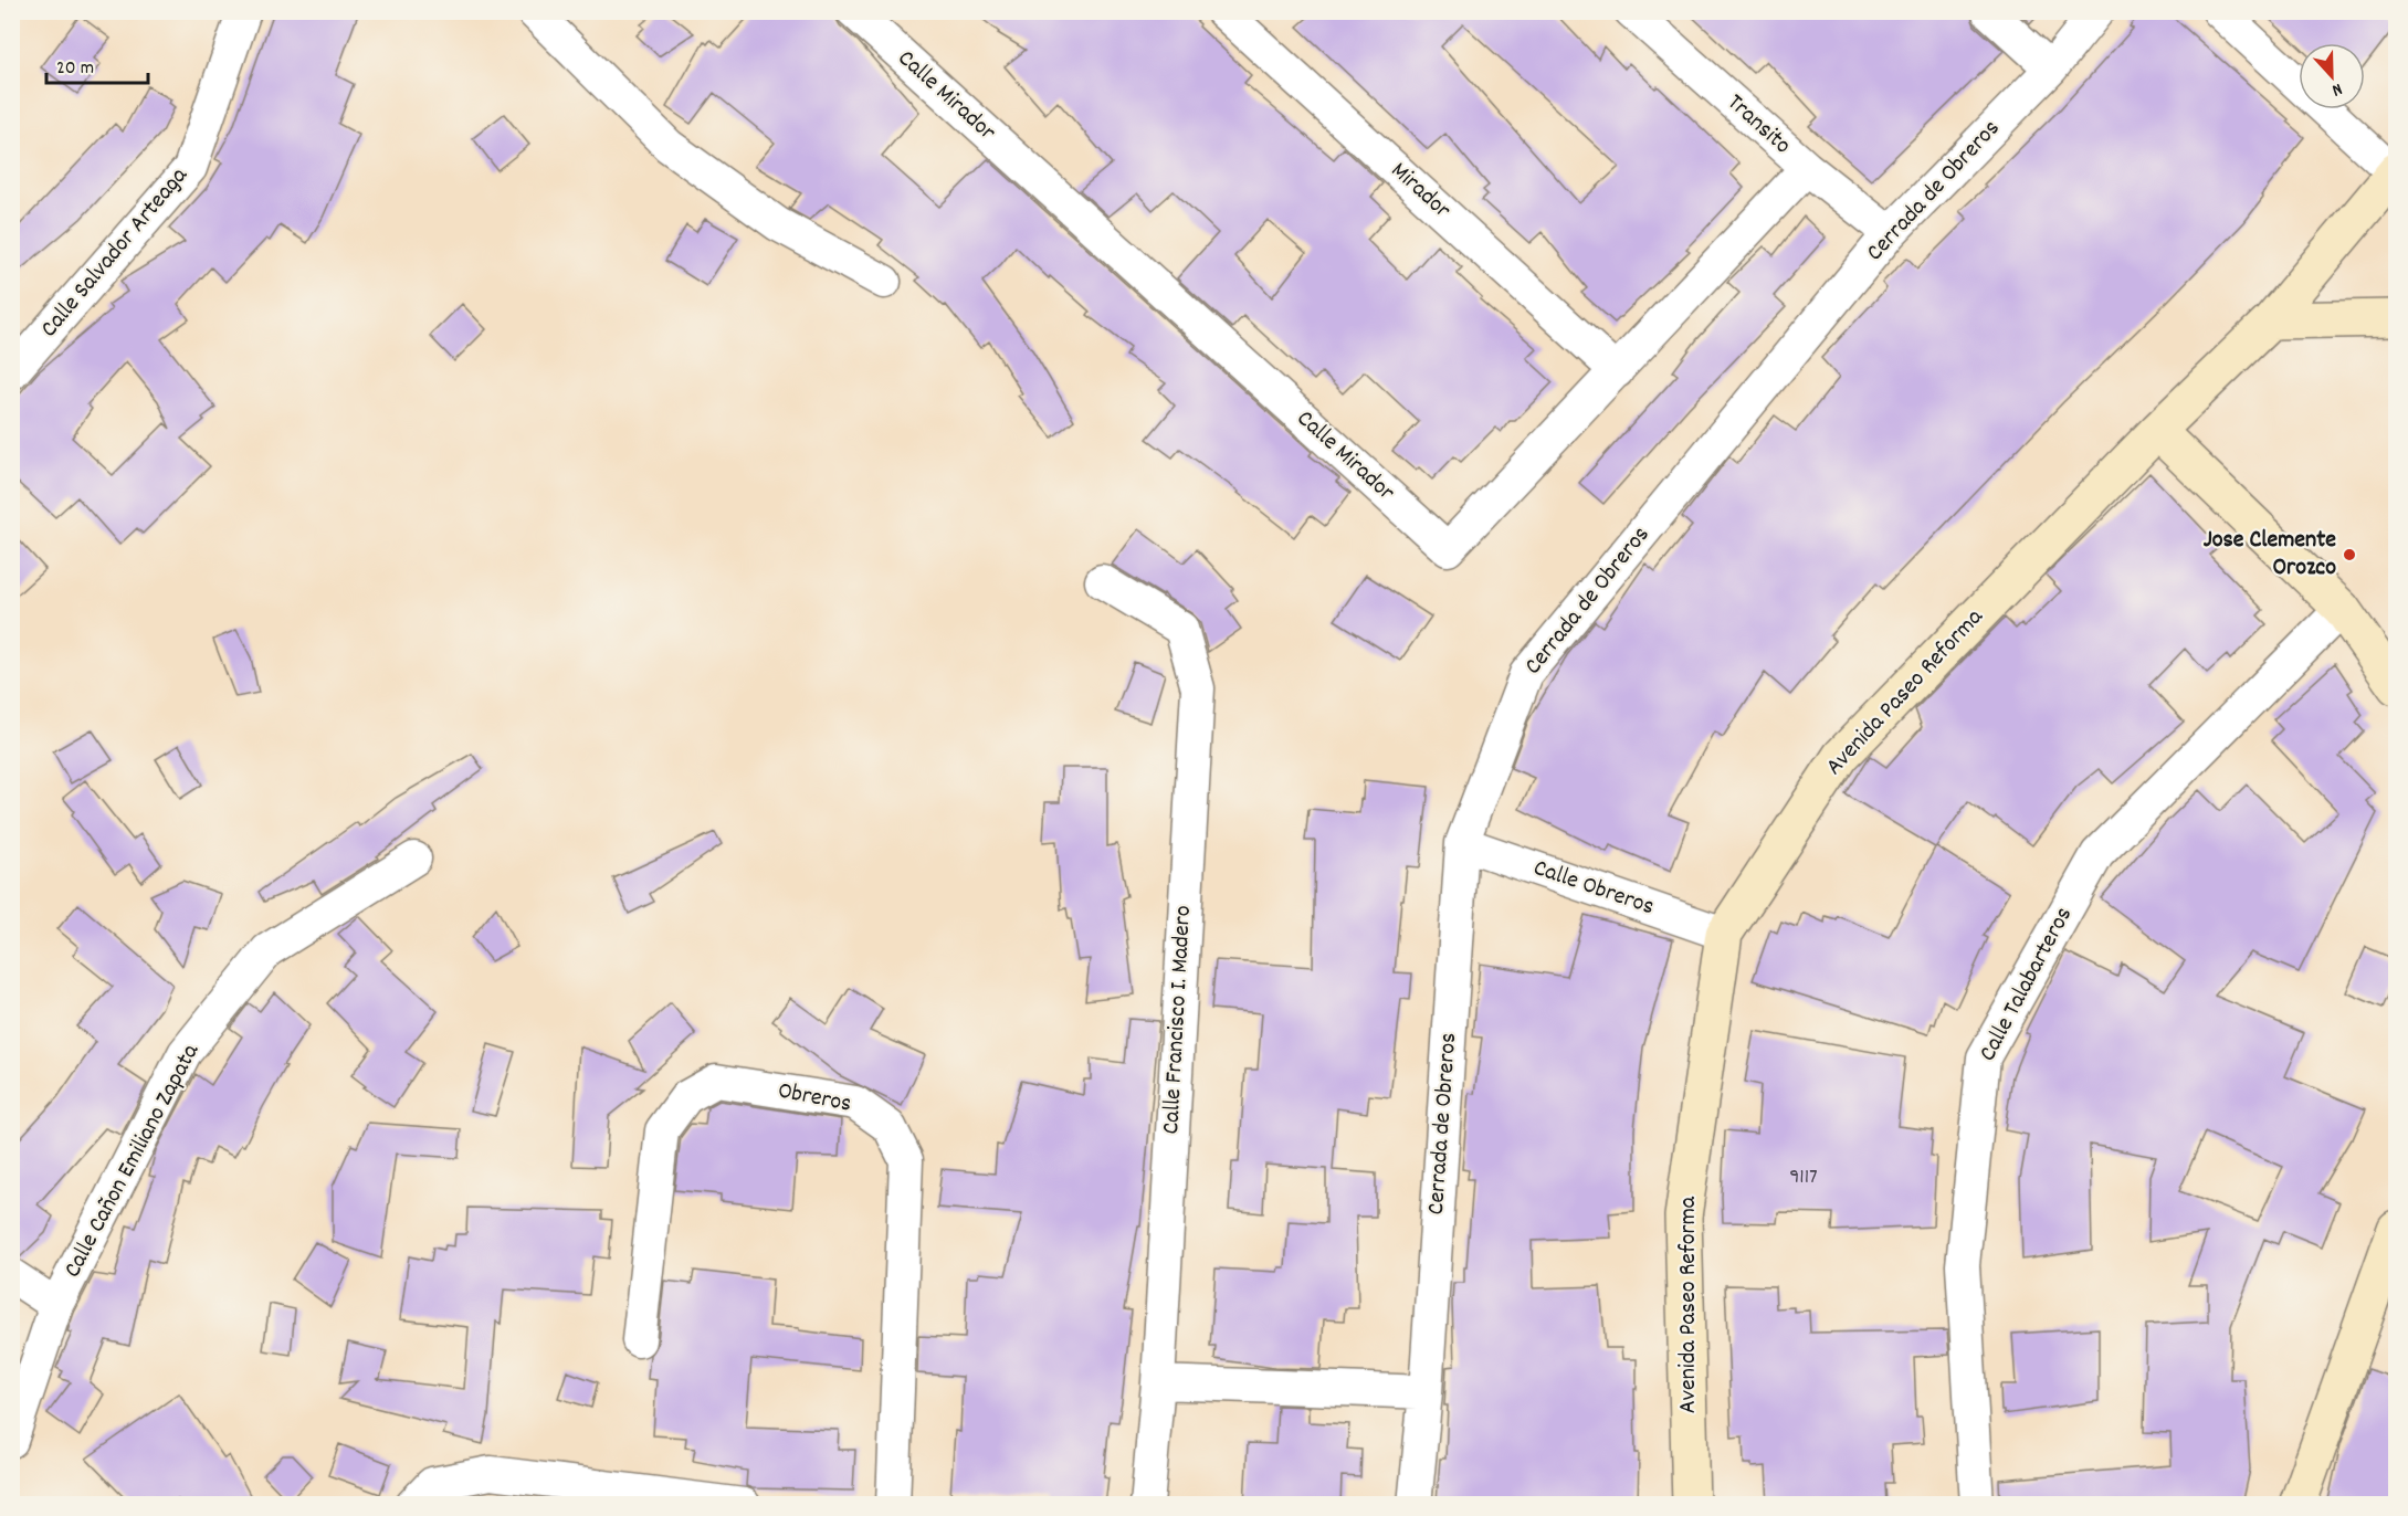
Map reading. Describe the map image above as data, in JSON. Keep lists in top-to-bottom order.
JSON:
{
  "streets": {
    "main road": ["Avenida Paseo Reforma"],
    "street": [
      "Calle Mirador",
      "Transito",
      "Mirador",
      "Cerrada de Obreros",
      "Calle Salvador Arteaga",
      "Calle Obreros",
      "Calle Talabarteros",
      "Calle Francisco I. Madero",
      "Obreros",
      "Calle Cañon Emiliano Zapata"
    ]
  },
  "crossings": [
    ["Calle Mirador", "Transito"],
    ["Calle Mirador", "Mirador"],
    ["Transito", "Cerrada de Obreros"],
    ["Cerrada de Obreros", "Calle Obreros"],
    ["Avenida Paseo Reforma", "Calle Obreros"]
  ],
  "places": ["Jose Clemente Orozco"],
  "house_numbers": ["9117"],
  "scale_bar": "20 m",
  "north": "bottom"
}
